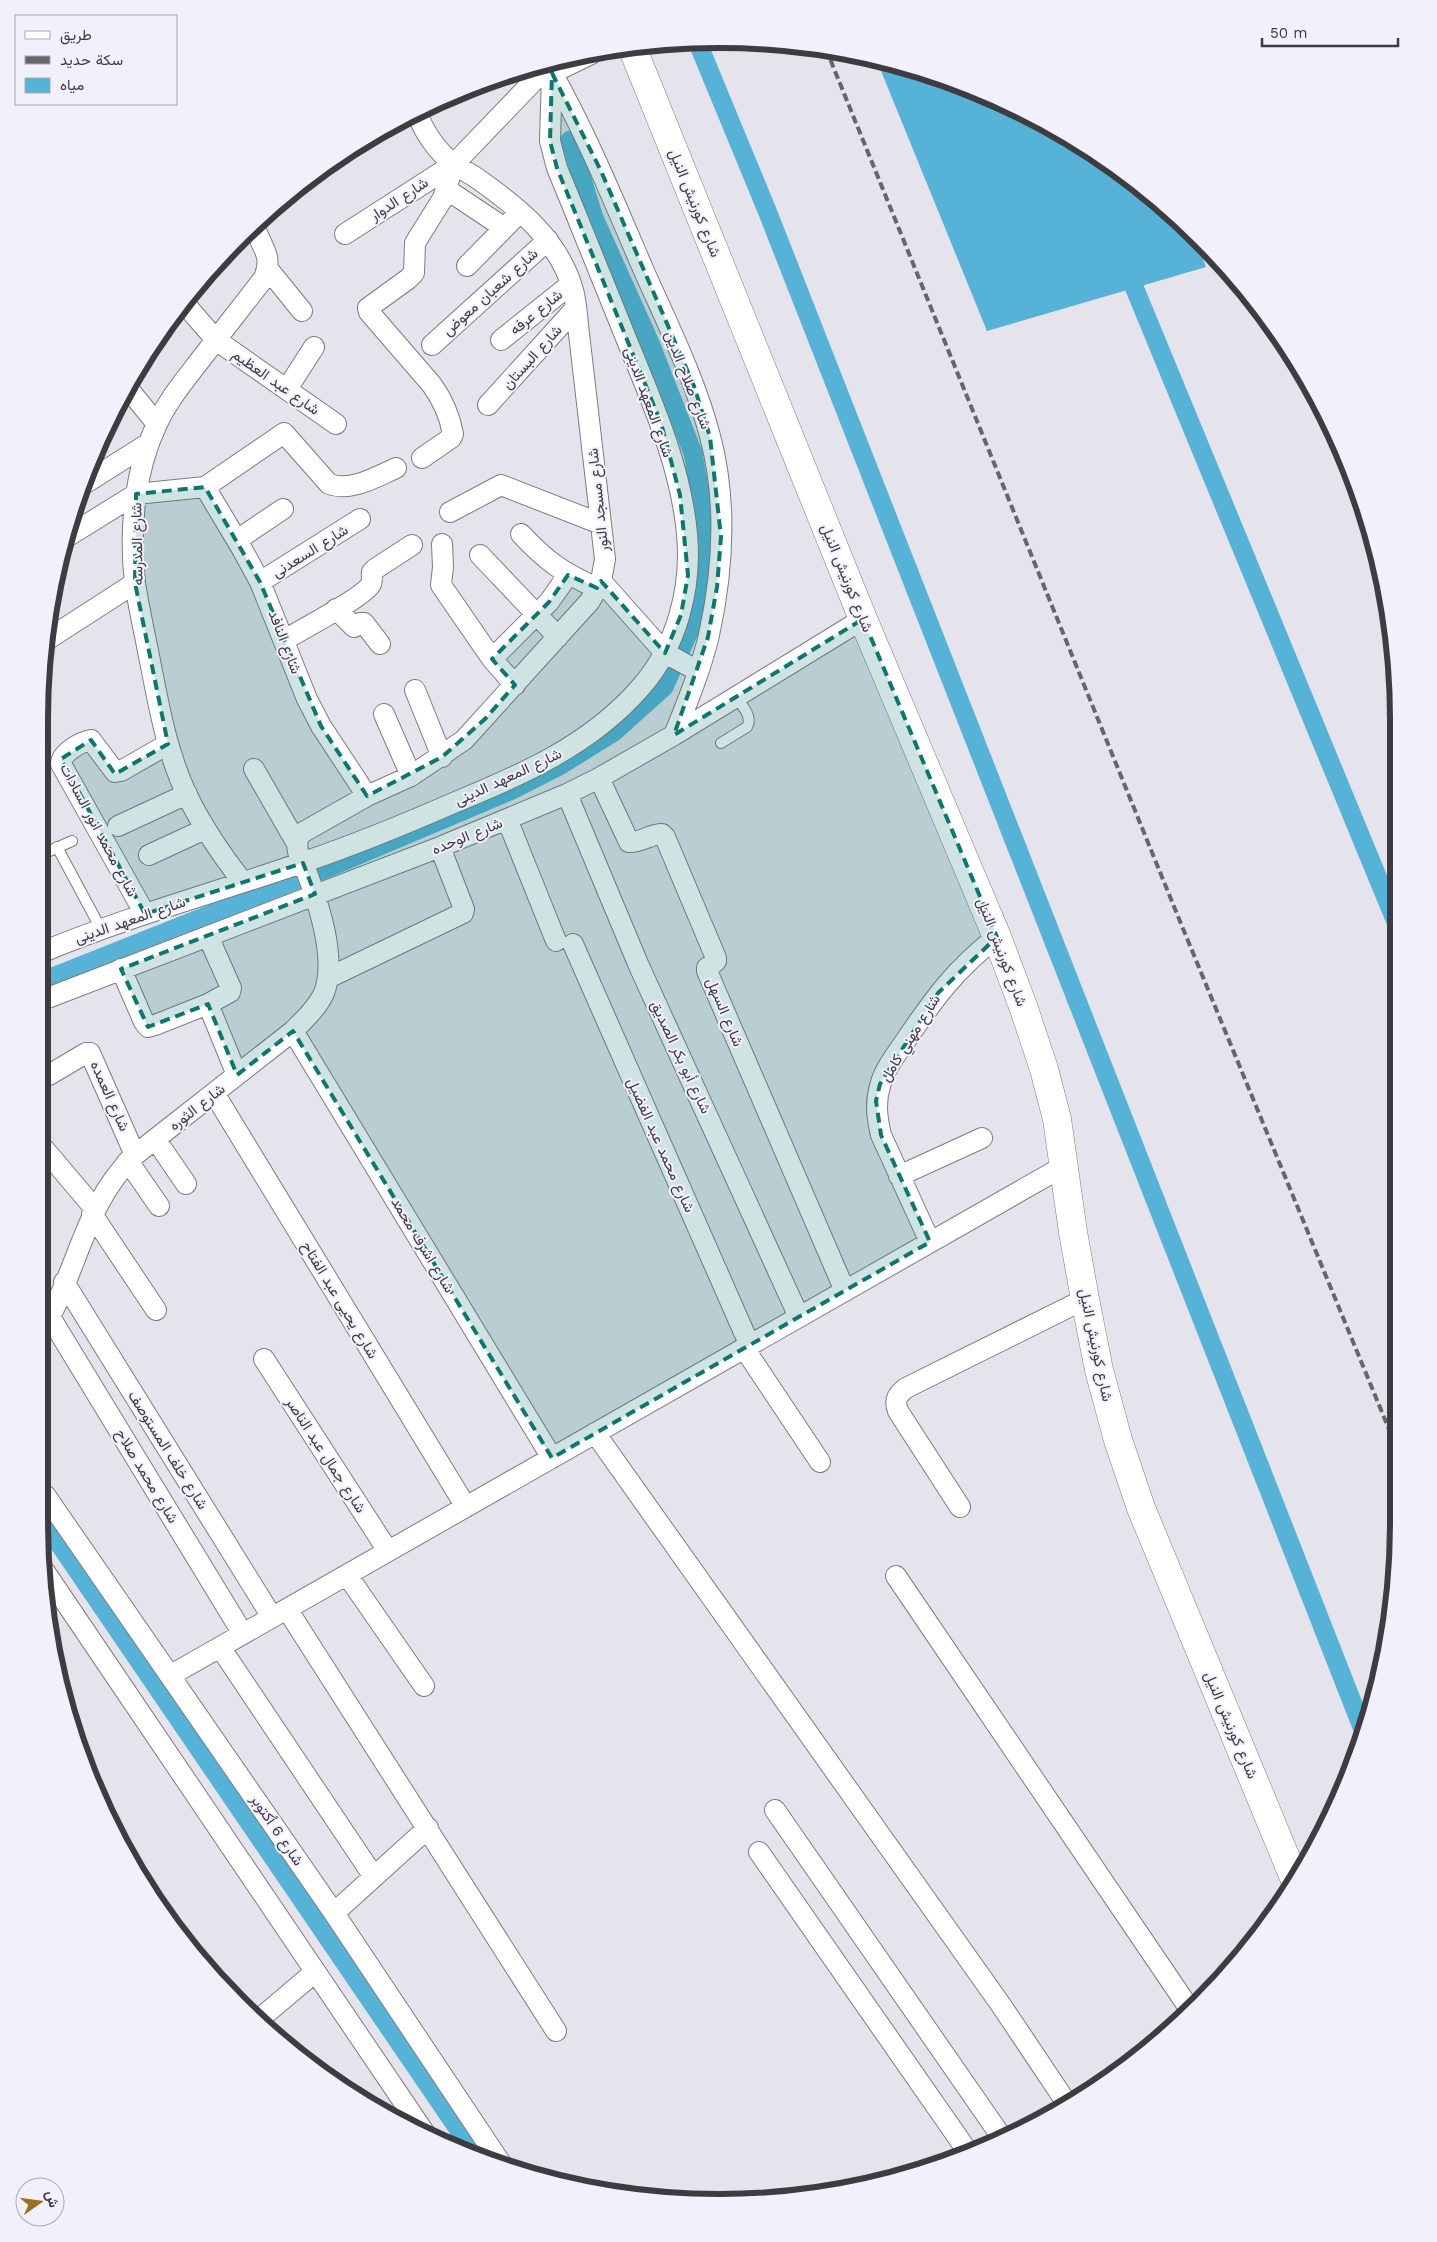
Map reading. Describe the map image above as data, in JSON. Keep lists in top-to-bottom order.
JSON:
{
  "streets": {
    "main road": ["شارع كورنيش النيل"],
    "street": [
      "شارع الدوار",
      "شارع شعبان معوض",
      "شارع عرفه",
      "شارع البستان",
      "شارع صلاح الدين",
      "شارع عبد العظيم",
      "شارع المعهد الدينى",
      "شارع مسجد النور",
      "شارع المدرسه",
      "شارع السعدنى",
      "شارع النافد",
      "شارع محمد انور السادات",
      "شارع الوحده",
      "شارع السهل",
      "شارع مهني كامل",
      "شارع أبو بكر الصديق",
      "شارع العمده",
      "شارع الثوره",
      "شارع محمد عبد الفضيل",
      "شارع اشرف محمد",
      "شارع يحيى عبد الفتاح",
      "شارع خلف المستوصف",
      "شارع جمال عبد الناصر",
      "شارع محمد صلاح",
      "شارع 6 أكتوبر"
    ]
  },
  "crossings": [
    ["شارع الدوار", "شارع مسجد النور"],
    ["شارع كورنيش النيل", "شارع الوحده"],
    ["شارع كورنيش النيل", "شارع مهني كامل"],
    ["شارع شعبان معوض", "شارع مسجد النور"],
    ["شارع عرفه", "شارع مسجد النور"],
    ["شارع البستان", "شارع مسجد النور"],
    ["شارع صلاح الدين", "شارع الوحده"],
    ["شارع عبد العظيم", "شارع المدرسه"],
    ["شارع المعهد الدينى", "شارع المدرسه"],
    ["شارع المعهد الدينى", "شارع محمد انور السادات"],
    ["شارع مسجد النور", "شارع النافد"],
    ["شارع المدرسه", "شارع محمد انور السادات"],
    ["شارع السعدنى", "شارع النافد"],
    ["شارع الوحده", "شارع السهل"],
    ["شارع الوحده", "شارع أبو بكر الصديق"],
    ["شارع الوحده", "شارع الثوره"],
    ["شارع الوحده", "شارع محمد عبد الفضيل"],
    ["شارع العمده", "شارع الثوره"],
    ["شارع الثوره", "شارع اشرف محمد"],
    ["شارع الثوره", "شارع يحيى عبد الفتاح"],
    ["شارع الثوره", "شارع خلف المستوصف"],
    ["شارع الثوره", "شارع محمد صلاح"]
  ],
  "legend": ["طريق", "سكة حديد", "مياه"],
  "scale_bar": "50 m",
  "north": "right"
}
